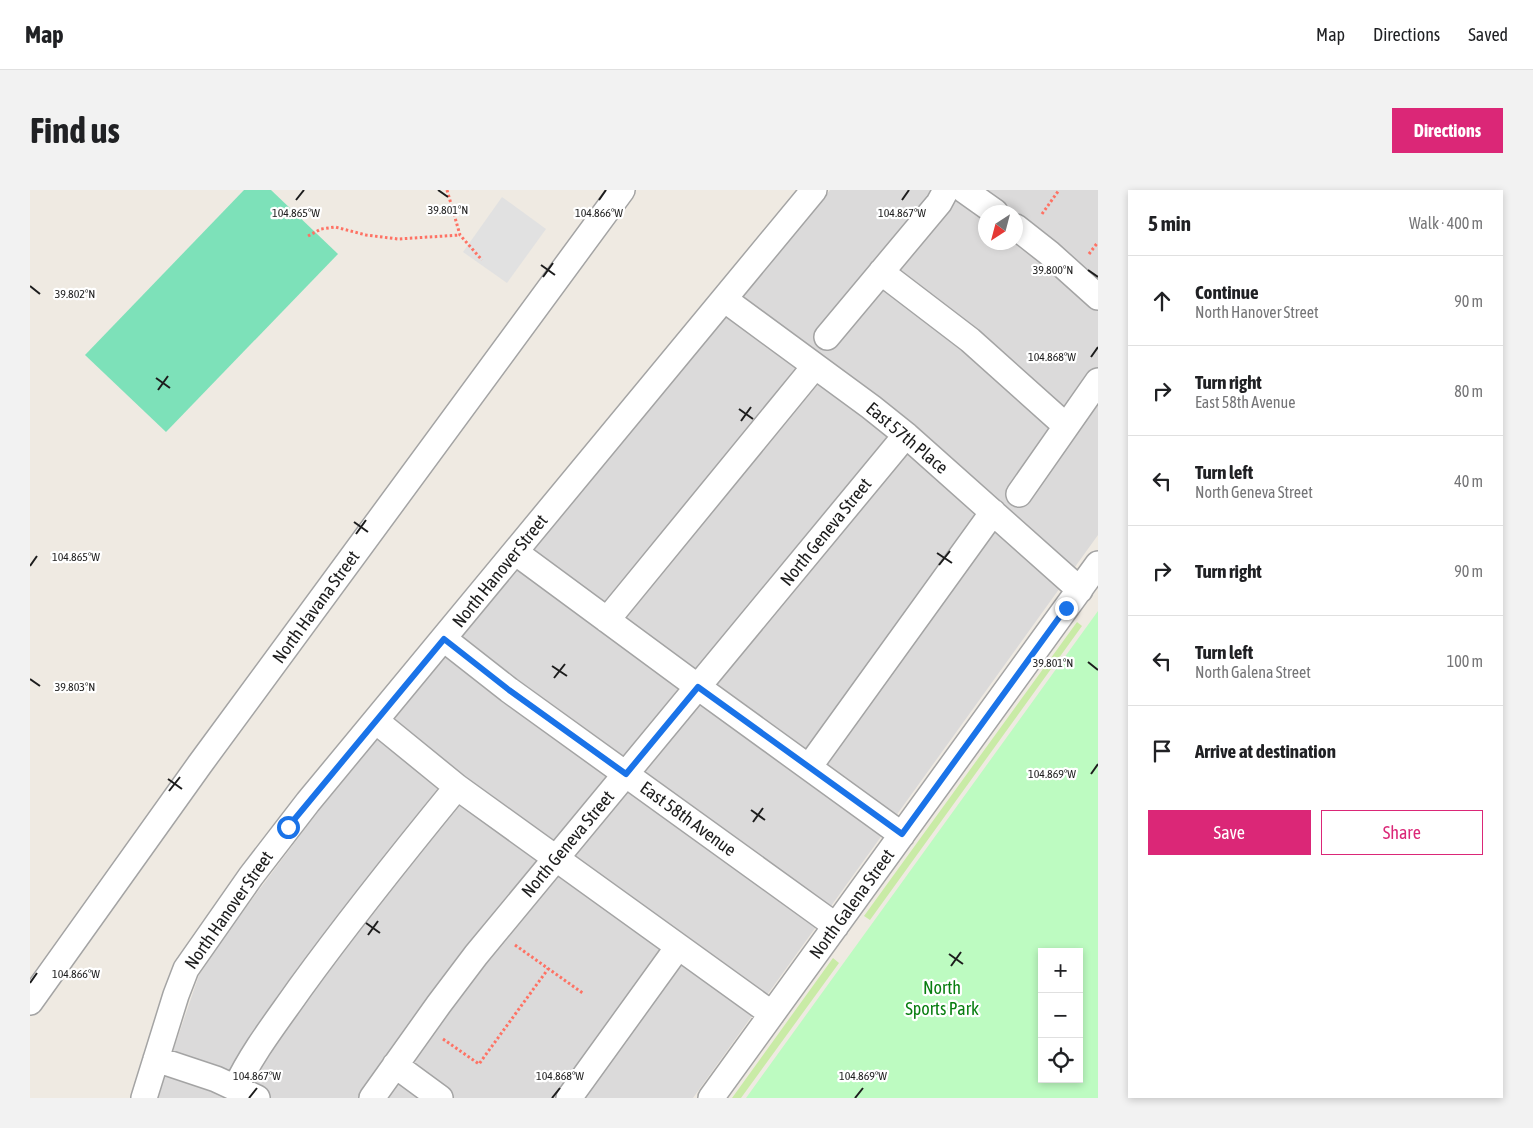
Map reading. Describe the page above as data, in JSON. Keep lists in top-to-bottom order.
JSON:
{
  "streets": {
    "street": [
      "East 57th Place",
      "North Geneva Street",
      "North Hanover Street",
      "North Havana Street",
      "East 58th Avenue",
      "North Galena Street"
    ]
  },
  "crossings": [
    ["East 57th Place", "North Geneva Street"],
    ["East 57th Place", "North Hanover Street"],
    ["East 57th Place", "North Galena Street"],
    ["North Geneva Street", "East 58th Avenue"],
    ["North Hanover Street", "East 58th Avenue"],
    ["East 58th Avenue", "North Galena Street"]
  ],
  "parks": ["North Sports Park"],
  "north": "bottom left",
  "page": {
    "header": "Map",
    "nav": ["Map", "Directions", "Saved"],
    "buttons": [
      "Directions",
      ["Save", "Share"]
    ],
    "title": "Find us",
    "heading": ["5 min", "Walk · 400 m"],
    "list": [
      ["Continue", "North Hanover Street", "90 m"],
      ["Turn right", "East 58th Avenue", "80 m"],
      ["Turn left", "North Geneva Street", "40 m"],
      ["Turn right", "90 m"],
      ["Turn left", "North Galena Street", "100 m"],
      "Arrive at destination"
    ],
    "map_buttons": ["+", "−"]
  },
  "coordinates": [
    "39.801°N",
    "104.867°W",
    "104.865°W",
    "104.866°W",
    "39.800°N",
    "39.802°N",
    "104.868°W",
    "39.803°N",
    "104.869°W"
  ]
}
